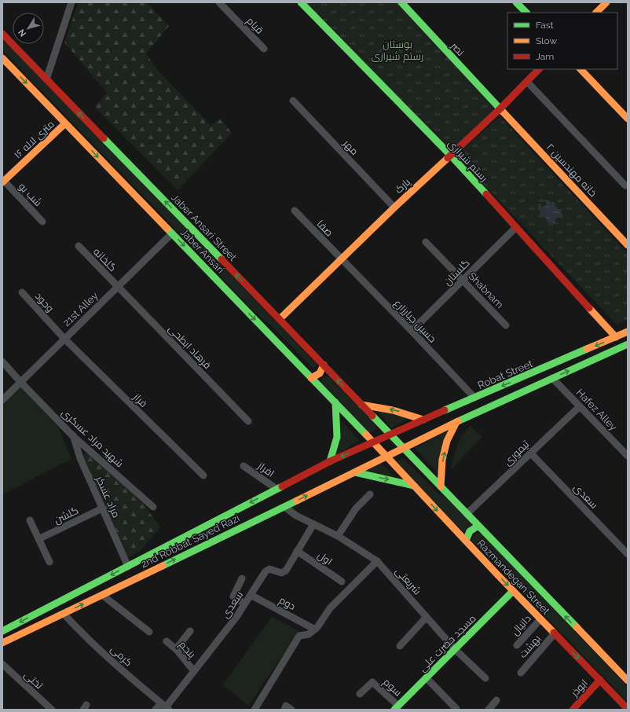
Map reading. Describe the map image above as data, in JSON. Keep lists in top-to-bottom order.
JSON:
{
  "streets": {
    "main road": [
      "نصر",
      "۱۶ متری لاله",
      "رستم شیرازی",
      "خانه مهندسین ۲",
      "پارک",
      "Jaber Ansari Street",
      "Jaber Ansari",
      "Robat Street",
      "2nd Robbat Sayed Razi",
      "Razmandegan Street",
      "مسجد حضرت علی",
      "ابوذر"
    ],
    "street": [
      "قیام",
      "مهر",
      "شب بو",
      "صفا",
      "گلخانه",
      "گلستان",
      "Shabnam",
      "وجود",
      "21st Alley",
      "حسین جبارزارع",
      "فرهاد ابطحی",
      "فراز",
      "Hafez Alley",
      "شهید مراد عسکری",
      "تیموری",
      "افراز",
      "سعدی",
      "مراد عسکر",
      "گلشن",
      "اول",
      "شریعتی",
      "دوم",
      "دانیال",
      "بهشت",
      "پنجم",
      "کرمی",
      "تختی",
      "سوم"
    ]
  },
  "crossings": [
    ["نصر", "خانه مهندسین ۲"],
    ["نصر", "پارک"],
    ["۱۶ متری لاله", "شب بو"],
    ["۱۶ متری لاله", "Jaber Ansari"],
    ["مهر", "پارک"],
    ["رستم شیرازی", "پارک"],
    ["رستم شیرازی", "گلستان"],
    ["رستم شیرازی", "Robat Street"],
    ["خانه مهندسین ۲", "پارک"],
    ["پارک", "Jaber Ansari Street"],
    ["پارک", "صفا"],
    ["پارک", "حسین جبارزارع"],
    ["Jaber Ansari Street", "Robat Street"],
    ["صفا", "حسین جبارزارع"],
    ["Jaber Ansari", "21st Alley"],
    ["Jaber Ansari", "Robat Street"],
    ["Jaber Ansari", "2nd Robbat Sayed Razi"],
    ["Jaber Ansari", "Razmandegan Street"],
    ["گلخانه", "21st Alley"],
    ["گلخانه", "فرهاد ابطحی"],
    ["گلستان", "Shabnam"],
    ["گلستان", "حسین جبارزارع"],
    ["وجود", "21st Alley"],
    ["وجود", "فراز"],
    ["21st Alley", "فرهاد ابطحی"],
    ["21st Alley", "فراز"],
    ["21st Alley", "شهید مراد عسکری"],
    ["حسین جبارزارع", "Robat Street"],
    ["Robat Street", "2nd Robbat Sayed Razi"],
    ["Hafez Alley", "تیموری"],
    ["شهید مراد عسکری", "مراد عسکر"],
    ["تیموری", "سعدی"],
    ["تیموری", "Razmandegan Street"],
    ["افراز", "2nd Robbat Sayed Razi"],
    ["سعدی", "اول"],
    ["سعدی", "شریعتی"],
    ["سعدی", "دوم"],
    ["سعدی", "پنجم"],
    ["سعدی", "کرمی"],
    ["مراد عسکر", "گلشن"],
    ["مراد عسکر", "2nd Robbat Sayed Razi"],
    ["2nd Robbat Sayed Razi", "Razmandegan Street"],
    ["2nd Robbat Sayed Razi", "شریعتی"],
    ["2nd Robbat Sayed Razi", "کرمی"],
    ["Razmandegan Street", "دانیال"],
    ["Razmandegan Street", "مسجد حضرت علی"],
    ["Razmandegan Street", "بهشت"],
    ["Razmandegan Street", "ابوذر"],
    ["شریعتی", "مسجد حضرت علی"],
    ["مسجد حضرت علی", "سوم"]
  ],
  "one_way": ["Jaber Ansari Street", "Jaber Ansari"],
  "parks": ["بوستان رستم شیرازی"],
  "legend": ["Fast", "Slow", "Jam"],
  "north": "bottom left"
}
